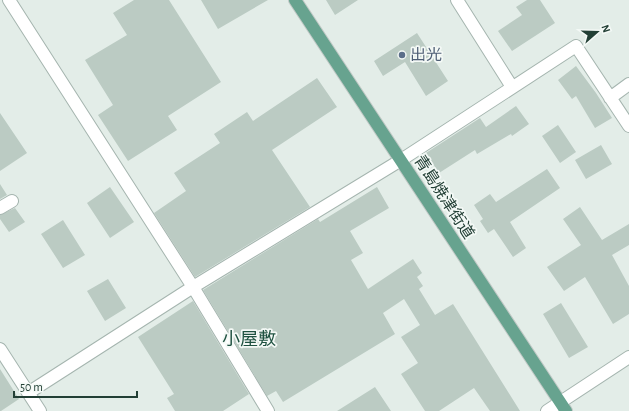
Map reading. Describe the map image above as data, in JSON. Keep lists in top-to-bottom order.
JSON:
{
  "streets": {
    "main road": ["青島焼津街道"]
  },
  "districts": ["小屋敷"],
  "places": ["出光"],
  "scale_bar": "50 m",
  "north": "right"
}
